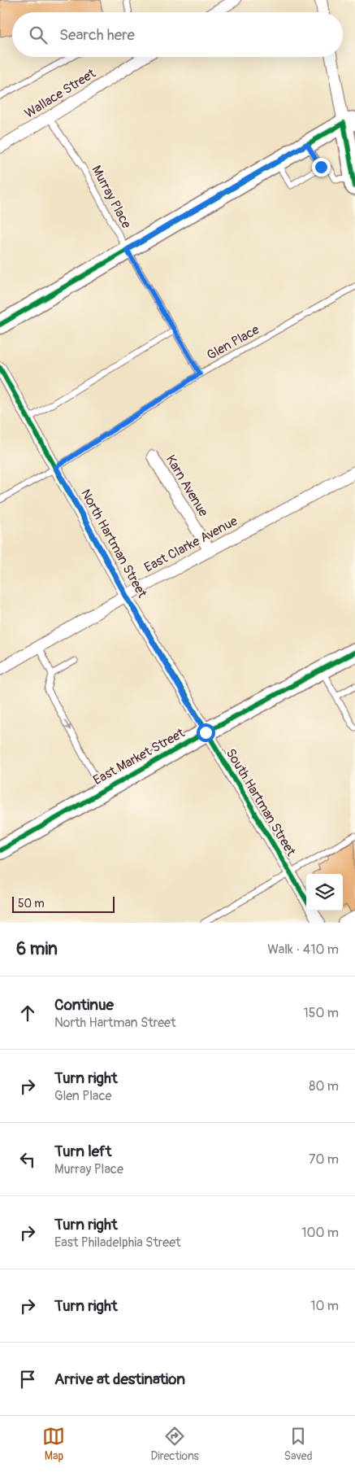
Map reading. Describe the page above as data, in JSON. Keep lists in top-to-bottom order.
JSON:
{
  "streets": {
    "main road": ["East Market Street"],
    "street": [
      "Wallace Street",
      "Karn Avenue",
      "North Hartman Street",
      "East Clarke Avenue",
      "South Hartman Street"
    ],
    "lane": ["Murray Place", "Glen Place"]
  },
  "crossings": [
    ["Wallace Street", "Murray Place"],
    ["Murray Place", "Glen Place"],
    ["Glen Place", "North Hartman Street"],
    ["Karn Avenue", "East Clarke Avenue"],
    ["North Hartman Street", "East Clarke Avenue"],
    ["North Hartman Street", "East Market Street"],
    ["North Hartman Street", "South Hartman Street"],
    ["East Market Street", "South Hartman Street"]
  ],
  "scale_bar": "50 m",
  "page": {
    "search": "Search here",
    "scale": "50 m",
    "heading": ["6 min", "Walk · 410 m"],
    "list": [
      ["Continue", "North Hartman Street", "150 m"],
      ["Turn right", "Glen Place", "80 m"],
      ["Turn left", "Murray Place", "70 m"],
      ["Turn right", "East Philadelphia Street", "100 m"],
      ["Turn right", "10 m"],
      "Arrive at destination"
    ],
    "nav": ["Map", "Directions", "Saved"]
  }
}
